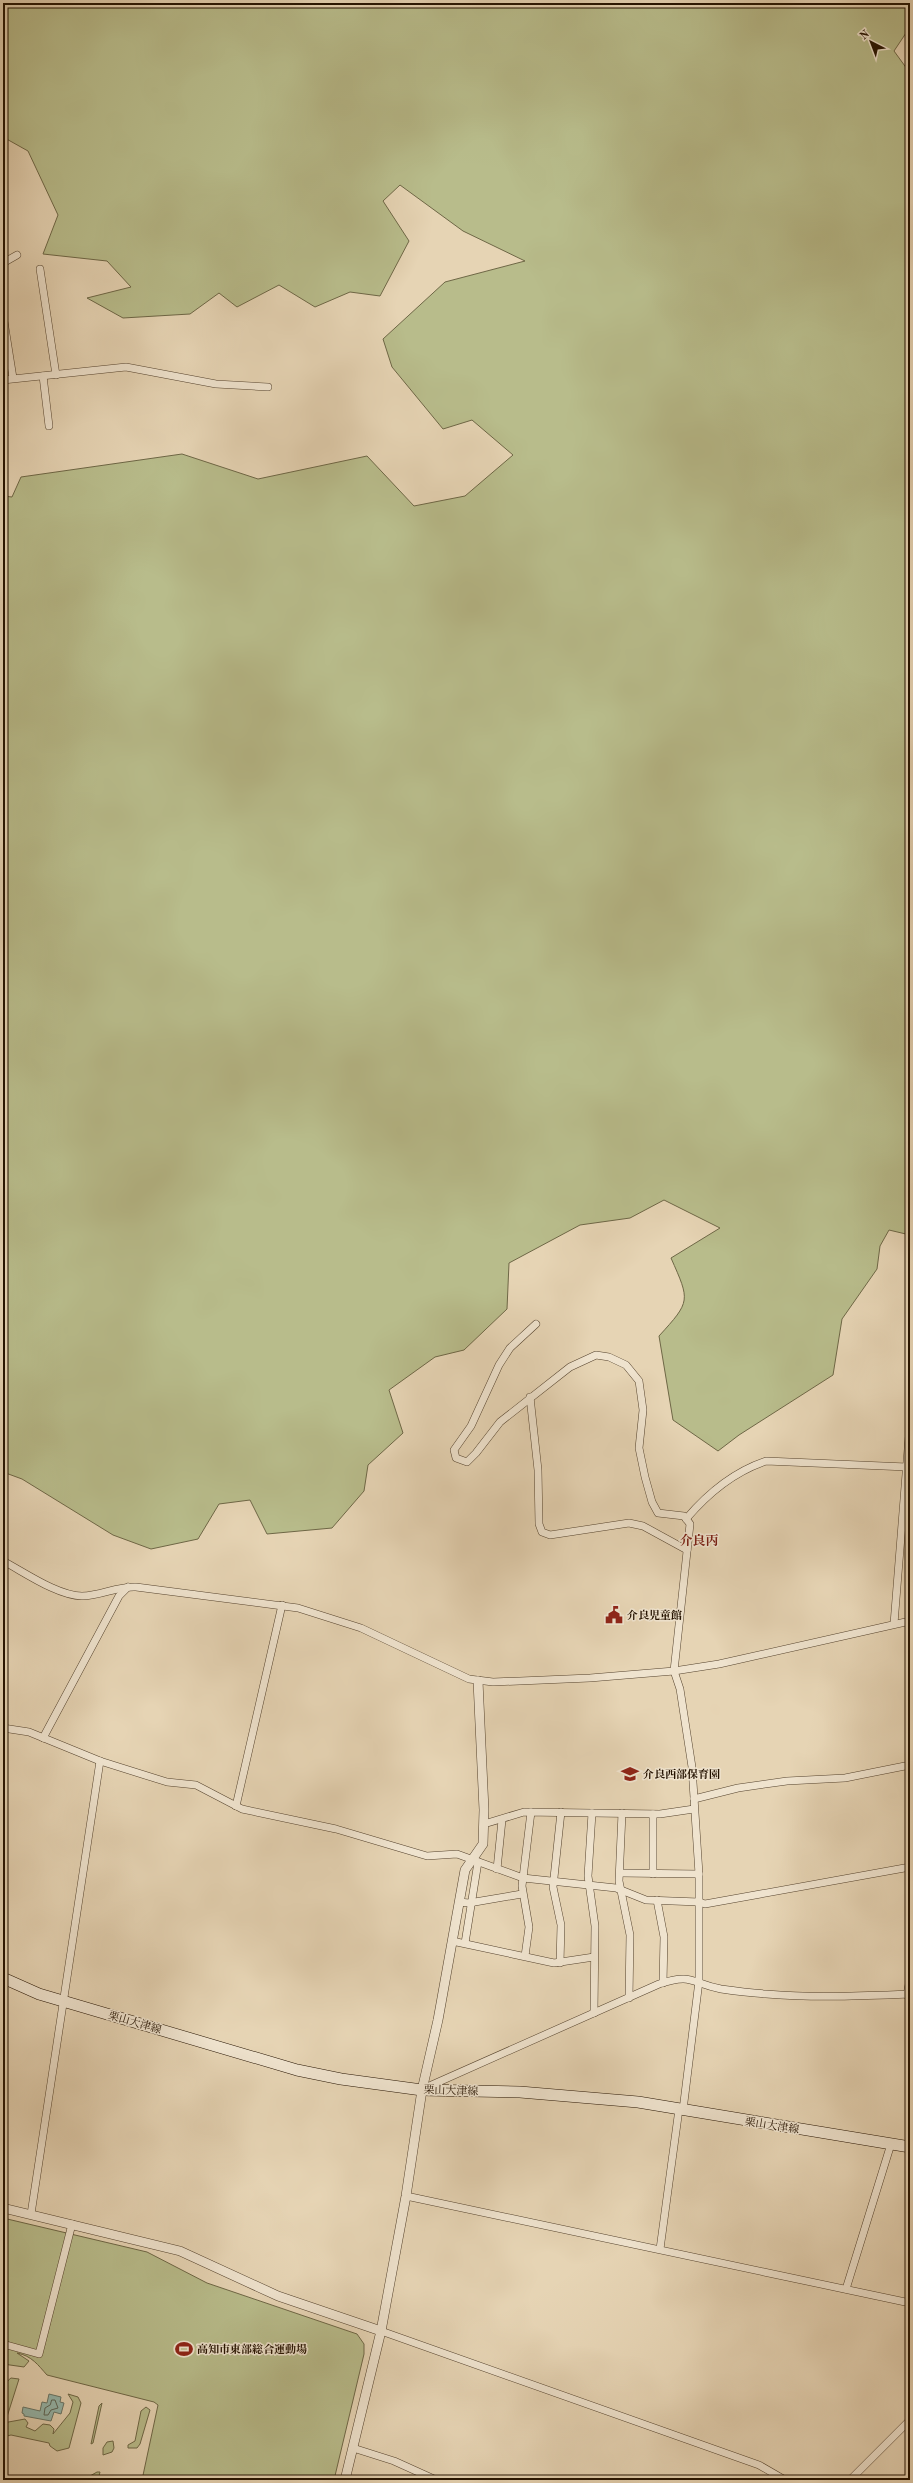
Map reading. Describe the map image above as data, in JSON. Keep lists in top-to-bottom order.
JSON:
{
  "streets": {
    "main road": ["栗山大津線"]
  },
  "districts": ["介良丙"],
  "places": {
    "public building": ["介良児童館"],
    "school or university": ["介良西部保育園"],
    "sports": ["高知市東部総合運動場"]
  },
  "north": "top left"
}
